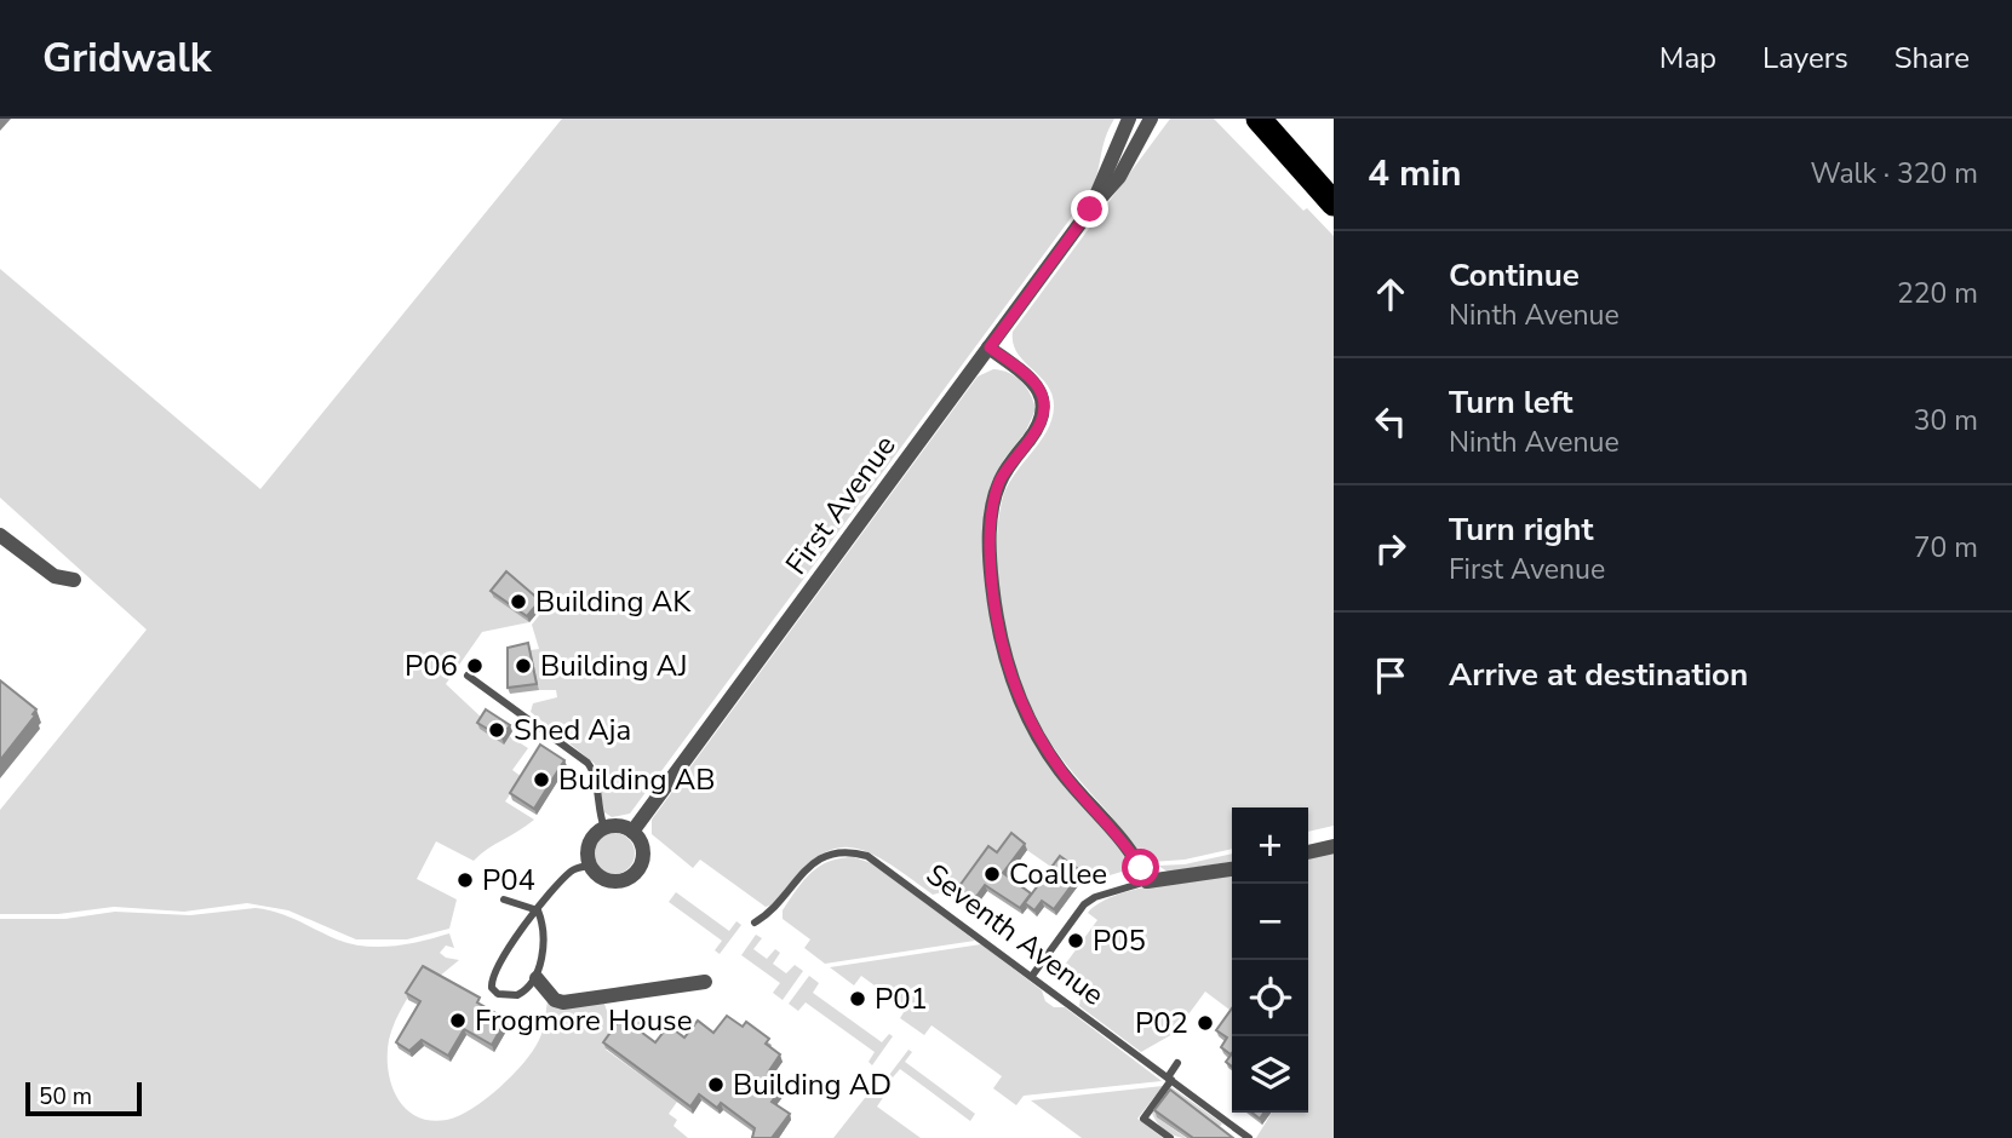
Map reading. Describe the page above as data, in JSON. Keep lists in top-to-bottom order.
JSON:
{
  "streets": {
    "street": ["First Avenue"],
    "lane": ["Seventh Avenue"]
  },
  "places": [
    "Building AK",
    "P06",
    "Building AJ",
    "Shed Aja",
    "Building AB",
    "Coallee",
    "P04",
    "P05",
    "P01",
    "Frogmore House",
    "P02",
    "Building AD"
  ],
  "scale_bar": "50 m",
  "page": {
    "header": "Gridwalk",
    "nav": ["Map", "Layers", "Share"],
    "heading": ["4 min", "Walk · 320 m"],
    "list": [
      ["Continue", "Ninth Avenue", "220 m"],
      ["Turn left", "Ninth Avenue", "30 m"],
      ["Turn right", "First Avenue", "70 m"],
      "Arrive at destination"
    ],
    "map_buttons": ["+", "−"],
    "scale": "50 m"
  }
}
